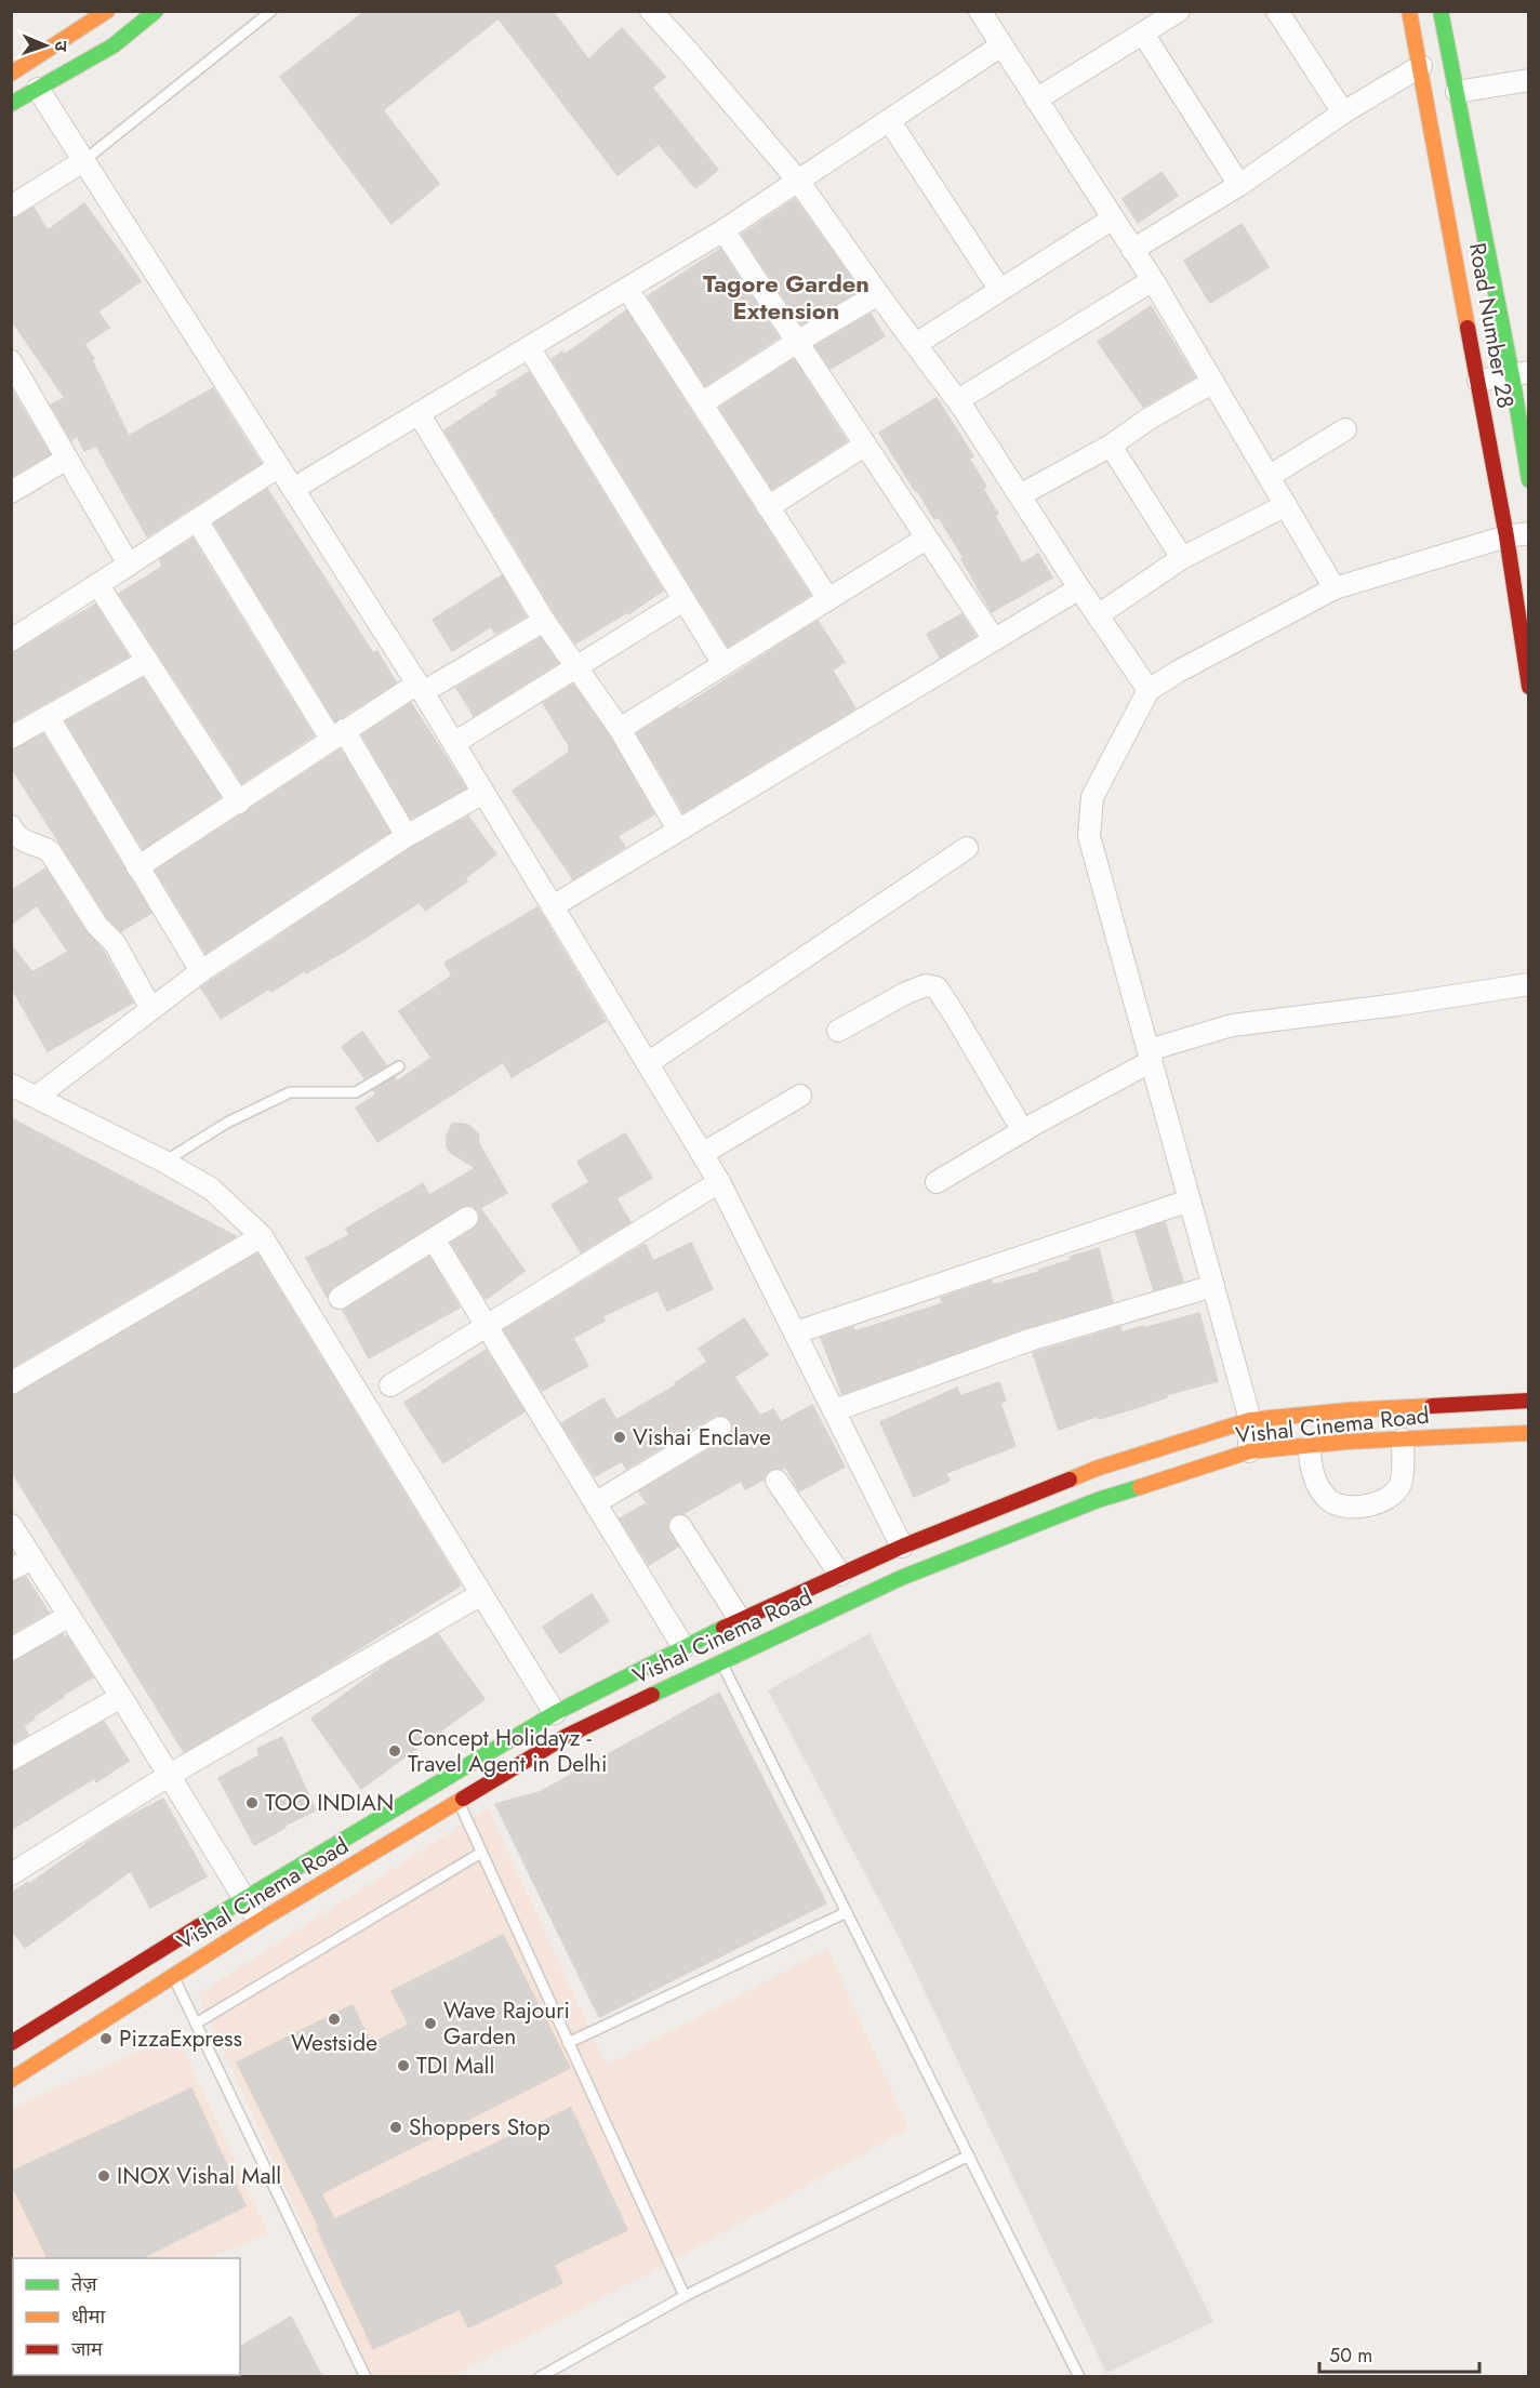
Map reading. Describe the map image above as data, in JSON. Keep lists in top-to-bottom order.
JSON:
{
  "streets": {
    "street": ["Road Number 28", "Vishal Cinema Road"]
  },
  "districts": ["Tagore Garden Extension"],
  "places": [
    "Vishai Enclave",
    "Concept Holidayz - Travel Agent in Delhi",
    "TOO INDIAN",
    "Westside",
    "Wave Rajouri Garden",
    "PizzaExpress",
    "TDI Mall",
    "Shoppers Stop",
    "INOX Vishal Mall"
  ],
  "legend": ["तेज़", "धीमा", "जाम"],
  "scale_bar": "50 m",
  "north": "right"
}
